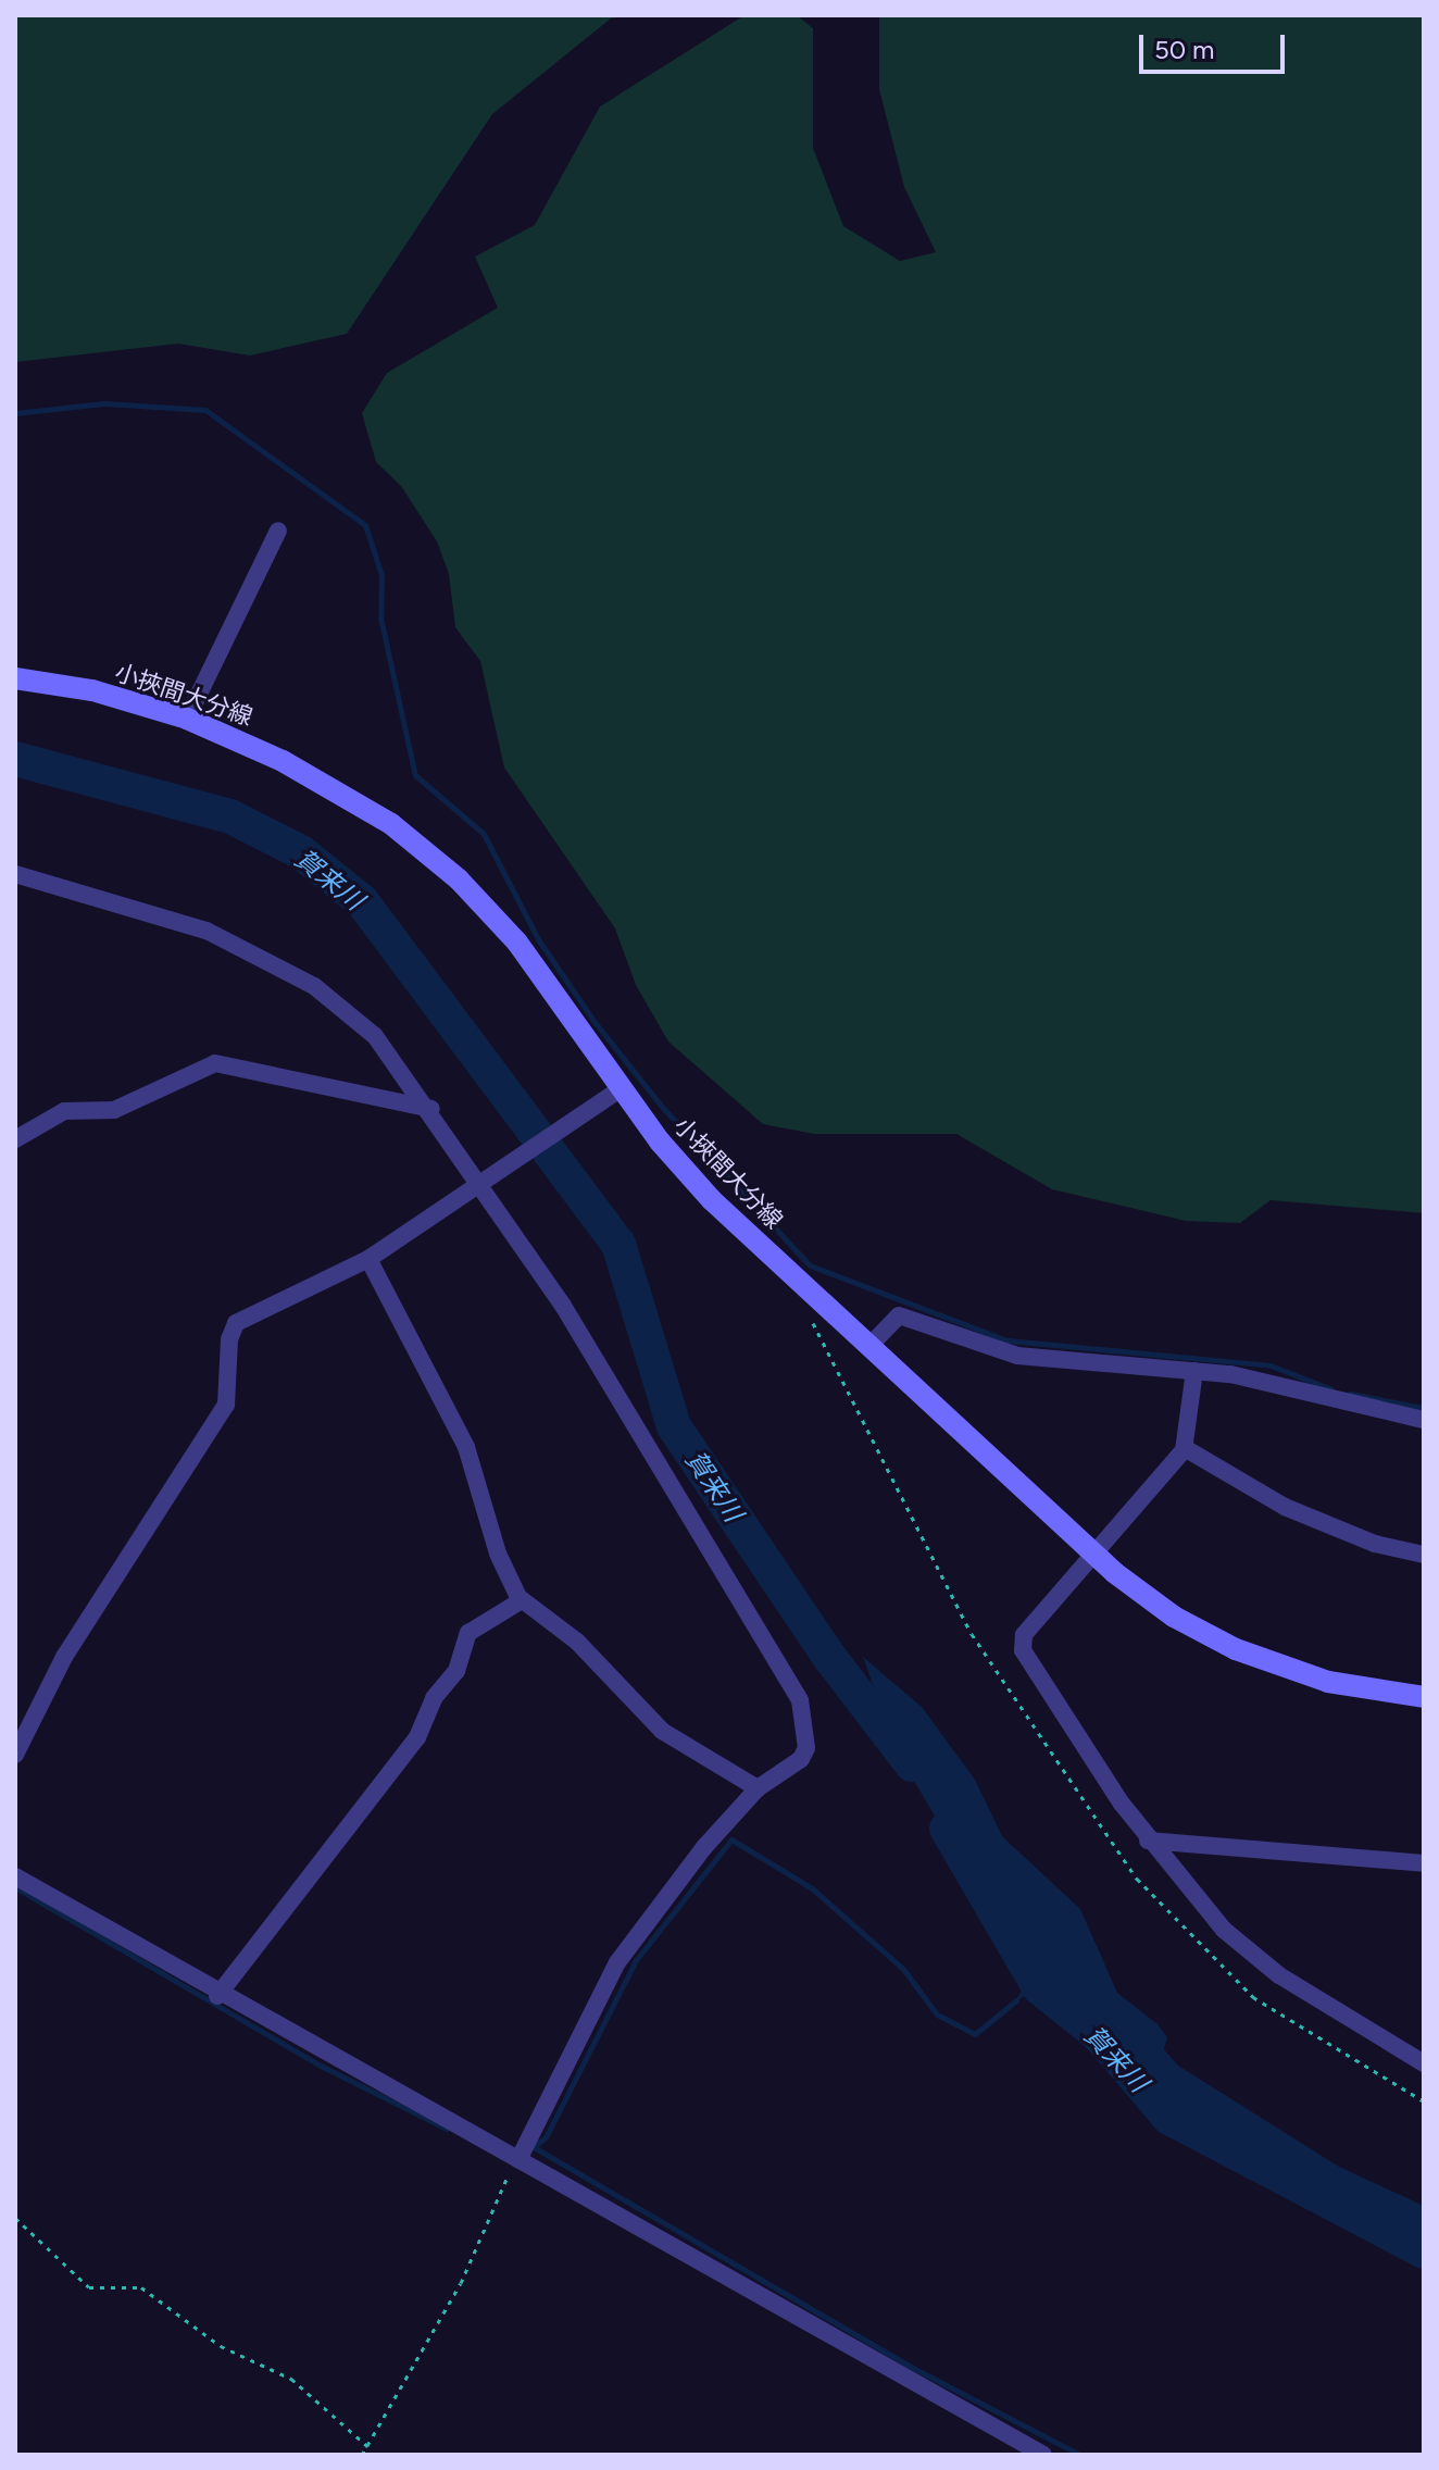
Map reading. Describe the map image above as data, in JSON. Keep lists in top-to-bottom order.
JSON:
{
  "streets": {
    "main road": ["小挾間大分線"]
  },
  "water": ["賀来川"],
  "scale_bar": "50 m"
}
